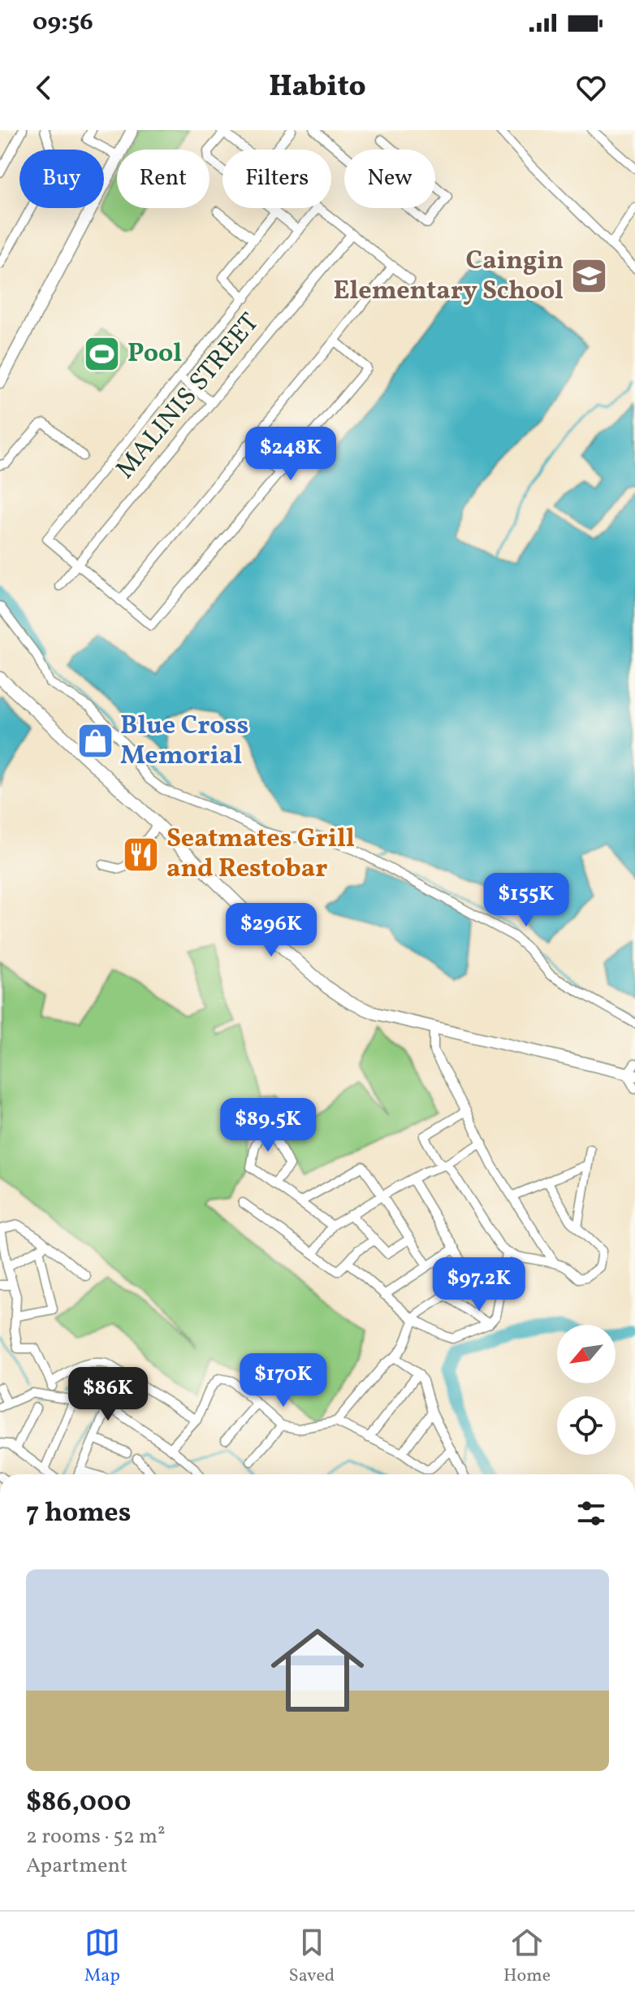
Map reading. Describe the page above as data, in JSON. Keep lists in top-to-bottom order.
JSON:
{
  "streets": {
    "street": ["MALINIS STREET"]
  },
  "places": {
    "school or university": ["Caingin Elementary School"],
    "sports": ["Pool"],
    "shop": ["Blue Cross Memorial"],
    "restaurant": ["Seatmates Grill and Restobar"]
  },
  "north": "bottom left",
  "page": {
    "status": "09:56",
    "header": "Habito",
    "chip": [
      "Buy",
      "Rent",
      "Filters",
      "New"
    ],
    "price": [
      "$248K",
      "$155K",
      "$296K",
      "$89.5K",
      "$97.2K",
      "$170K",
      "$86K"
    ],
    "heading": "7 homes",
    "list": [
      {
        "name": "$86,000",
        "note": "2 rooms · 52 m² · Apartment"
      }
    ],
    "tabs": ["Map", "Saved", "Home"]
  }
}
